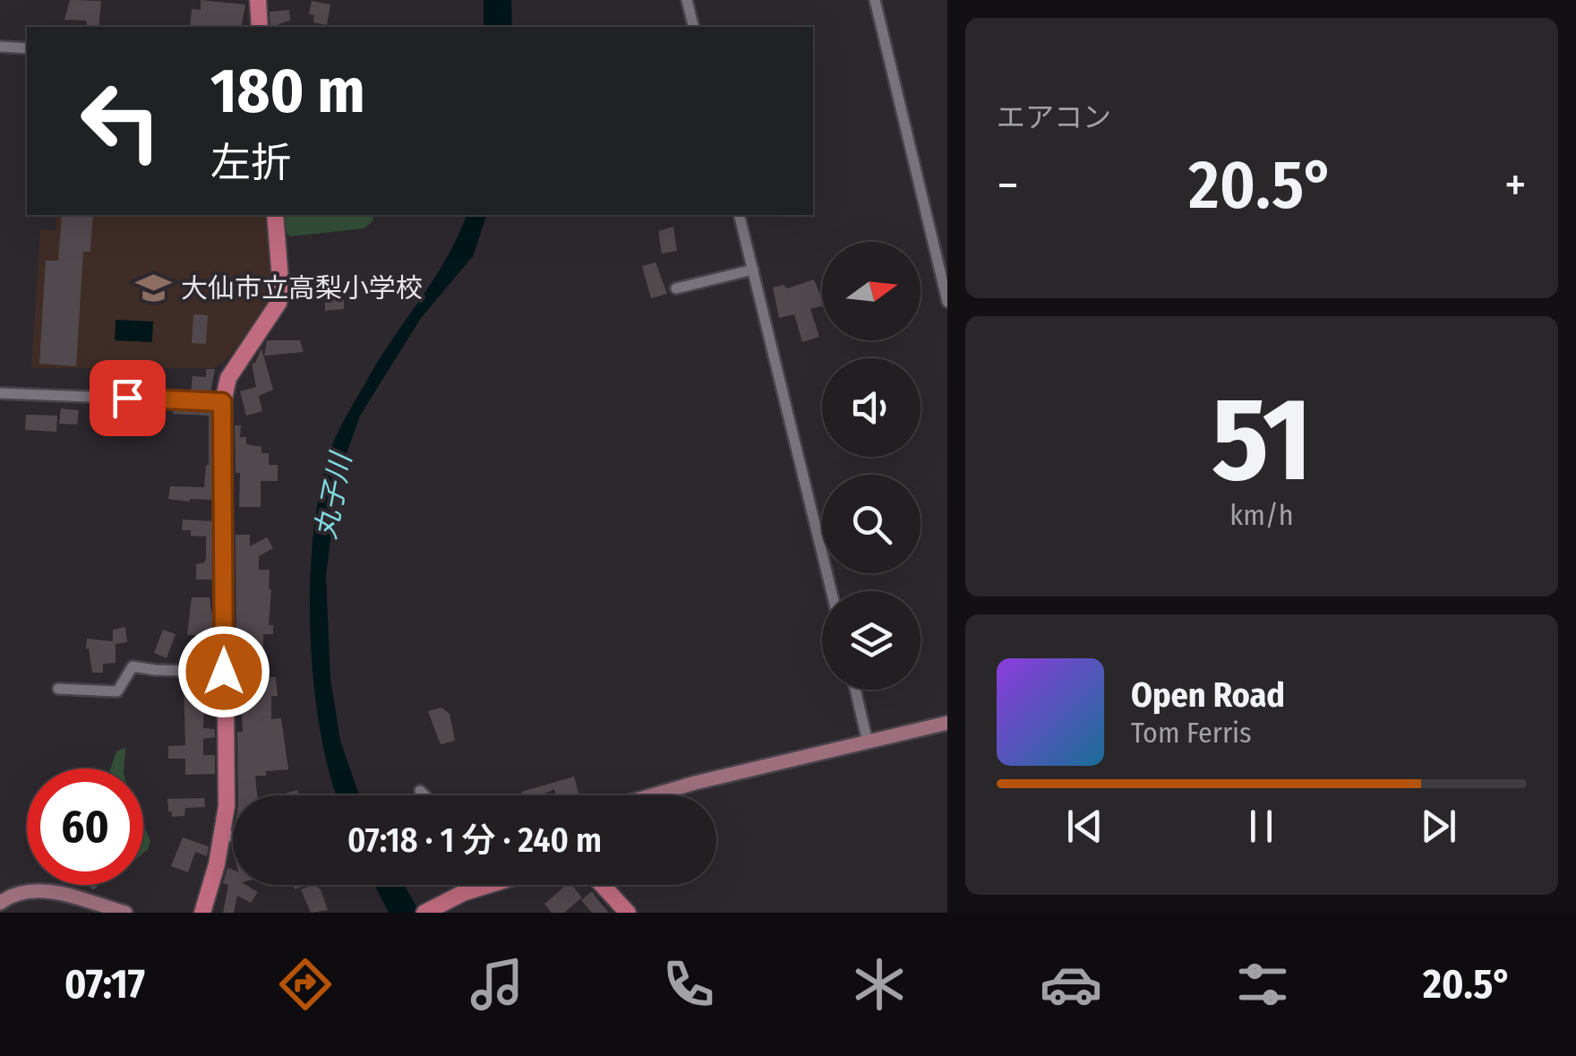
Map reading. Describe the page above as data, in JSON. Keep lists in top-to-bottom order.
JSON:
{
  "water": ["丸子川"],
  "places": {
    "school or university": ["大仙市立高梨小学校"]
  },
  "north": "right",
  "page": {
    "tile": [
      "エアコン",
      ["51", "km/h"]
    ],
    "turn": ["180 m", "左折"],
    "heat": ["−", "20.5°", "+"],
    "song": ["Open Road", "Tom Ferris"],
    "limit": "60",
    "trip": "07:18 · 1 分 · 240 m",
    "tabs": ["07:17", "20.5°"]
  }
}
